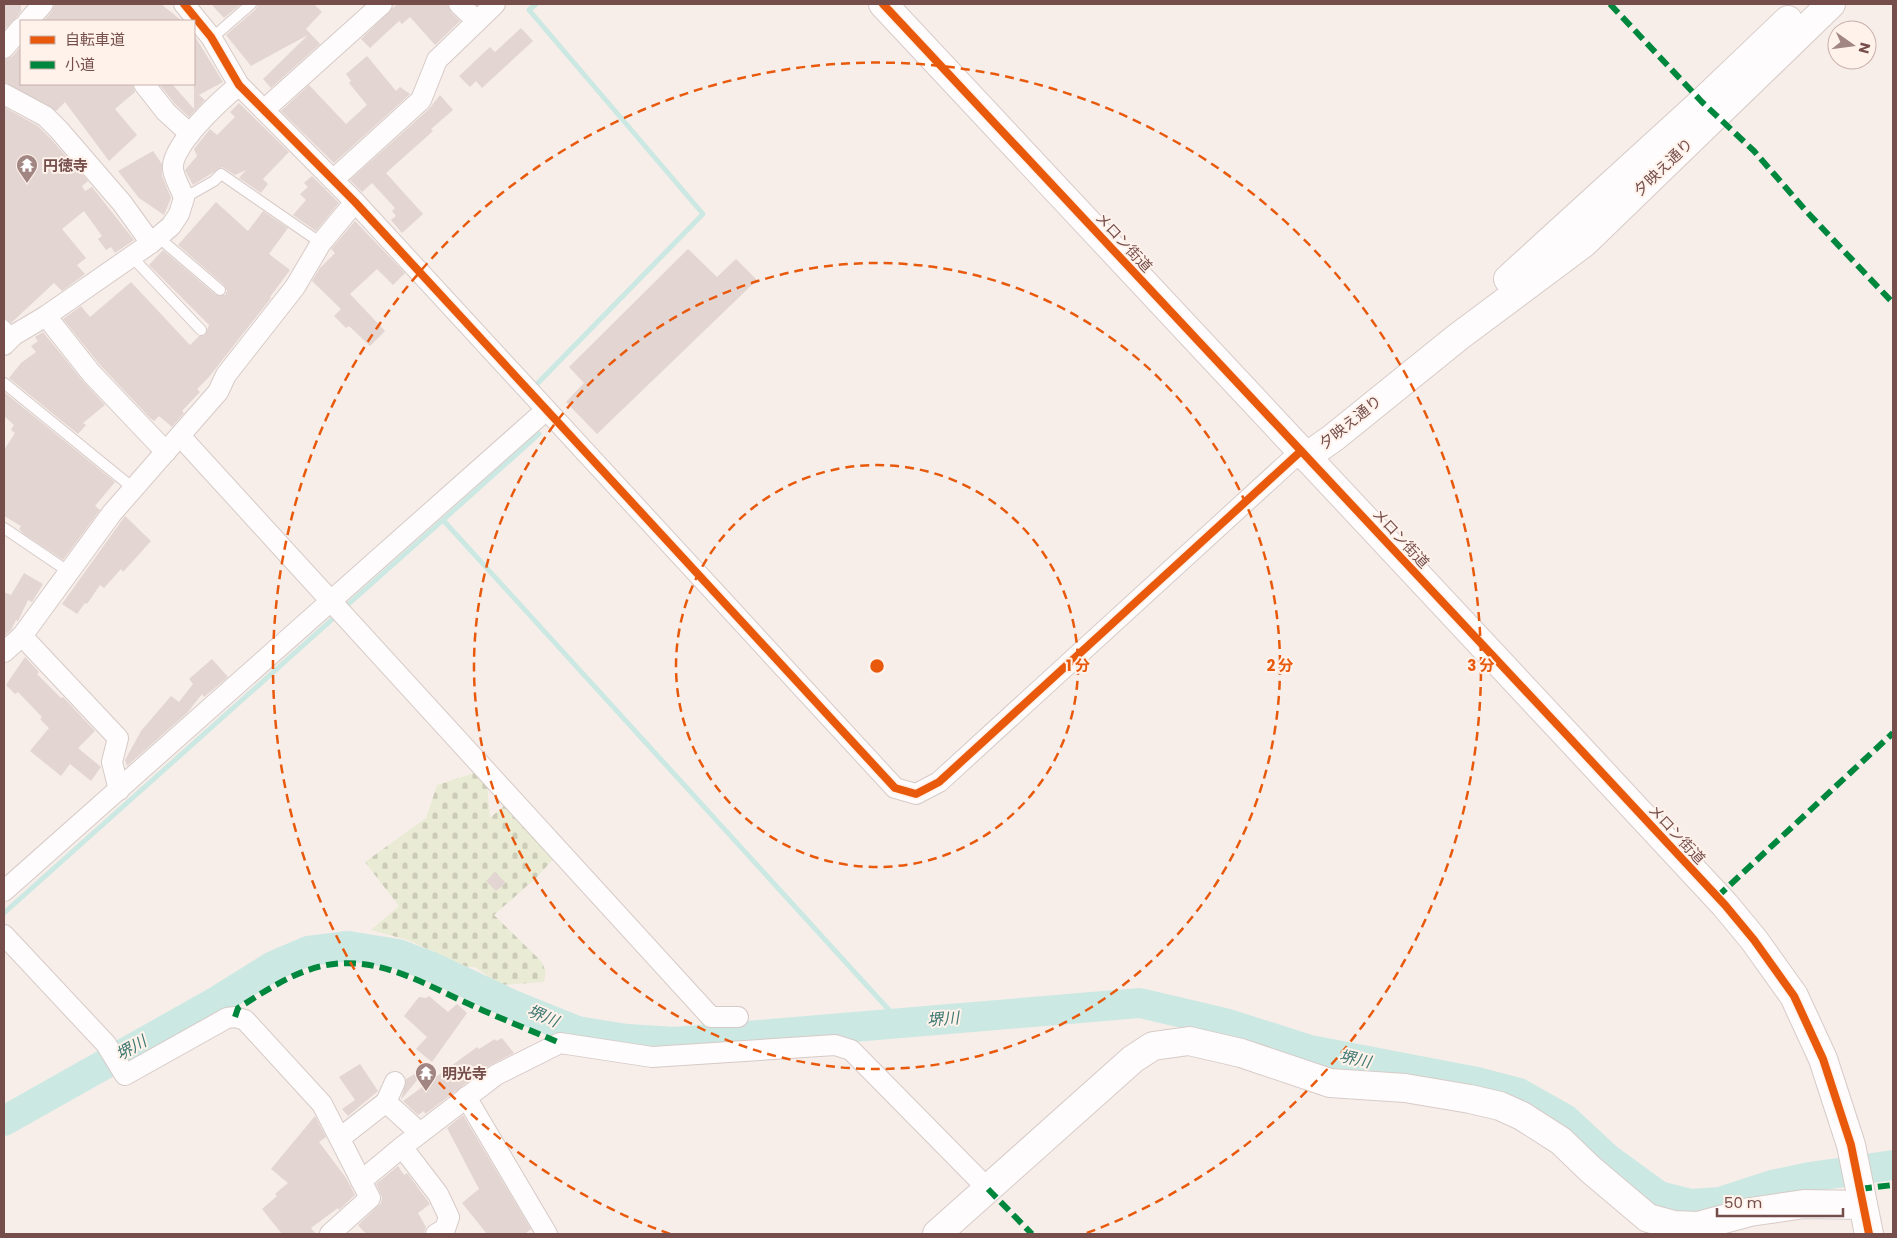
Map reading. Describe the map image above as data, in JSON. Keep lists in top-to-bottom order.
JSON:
{
  "streets": {
    "street": ["夕映え通り", "メロン街道"]
  },
  "crossings": [
    ["夕映え通り", "メロン街道"]
  ],
  "water": ["堺川"],
  "places": {
    "temple": ["円徳寺", "明光寺"]
  },
  "legend": ["自転車道", "小道"],
  "scale_bar": "50 m",
  "north": "right",
  "rings": ["1 分", "2 分", "3 分"]
}
